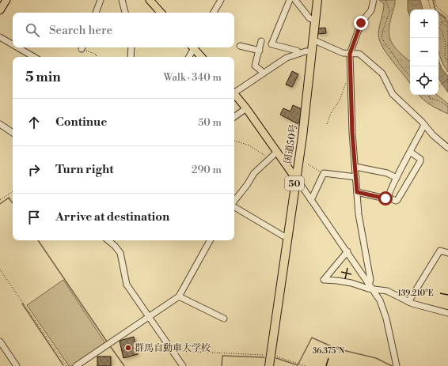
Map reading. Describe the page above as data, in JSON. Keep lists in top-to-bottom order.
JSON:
{
  "streets": {
    "highway": ["国道50号", "50"]
  },
  "places": ["群馬自動車大学校"],
  "page": {
    "map_buttons": ["+", "−"],
    "search": "Search here",
    "heading": ["5 min", "Walk · 340 m"],
    "list": [
      ["Continue", "50 m"],
      ["Turn right", "290 m"],
      "Arrive at destination"
    ]
  },
  "coordinates": ["139.210°E", "36.375°N"]
}
